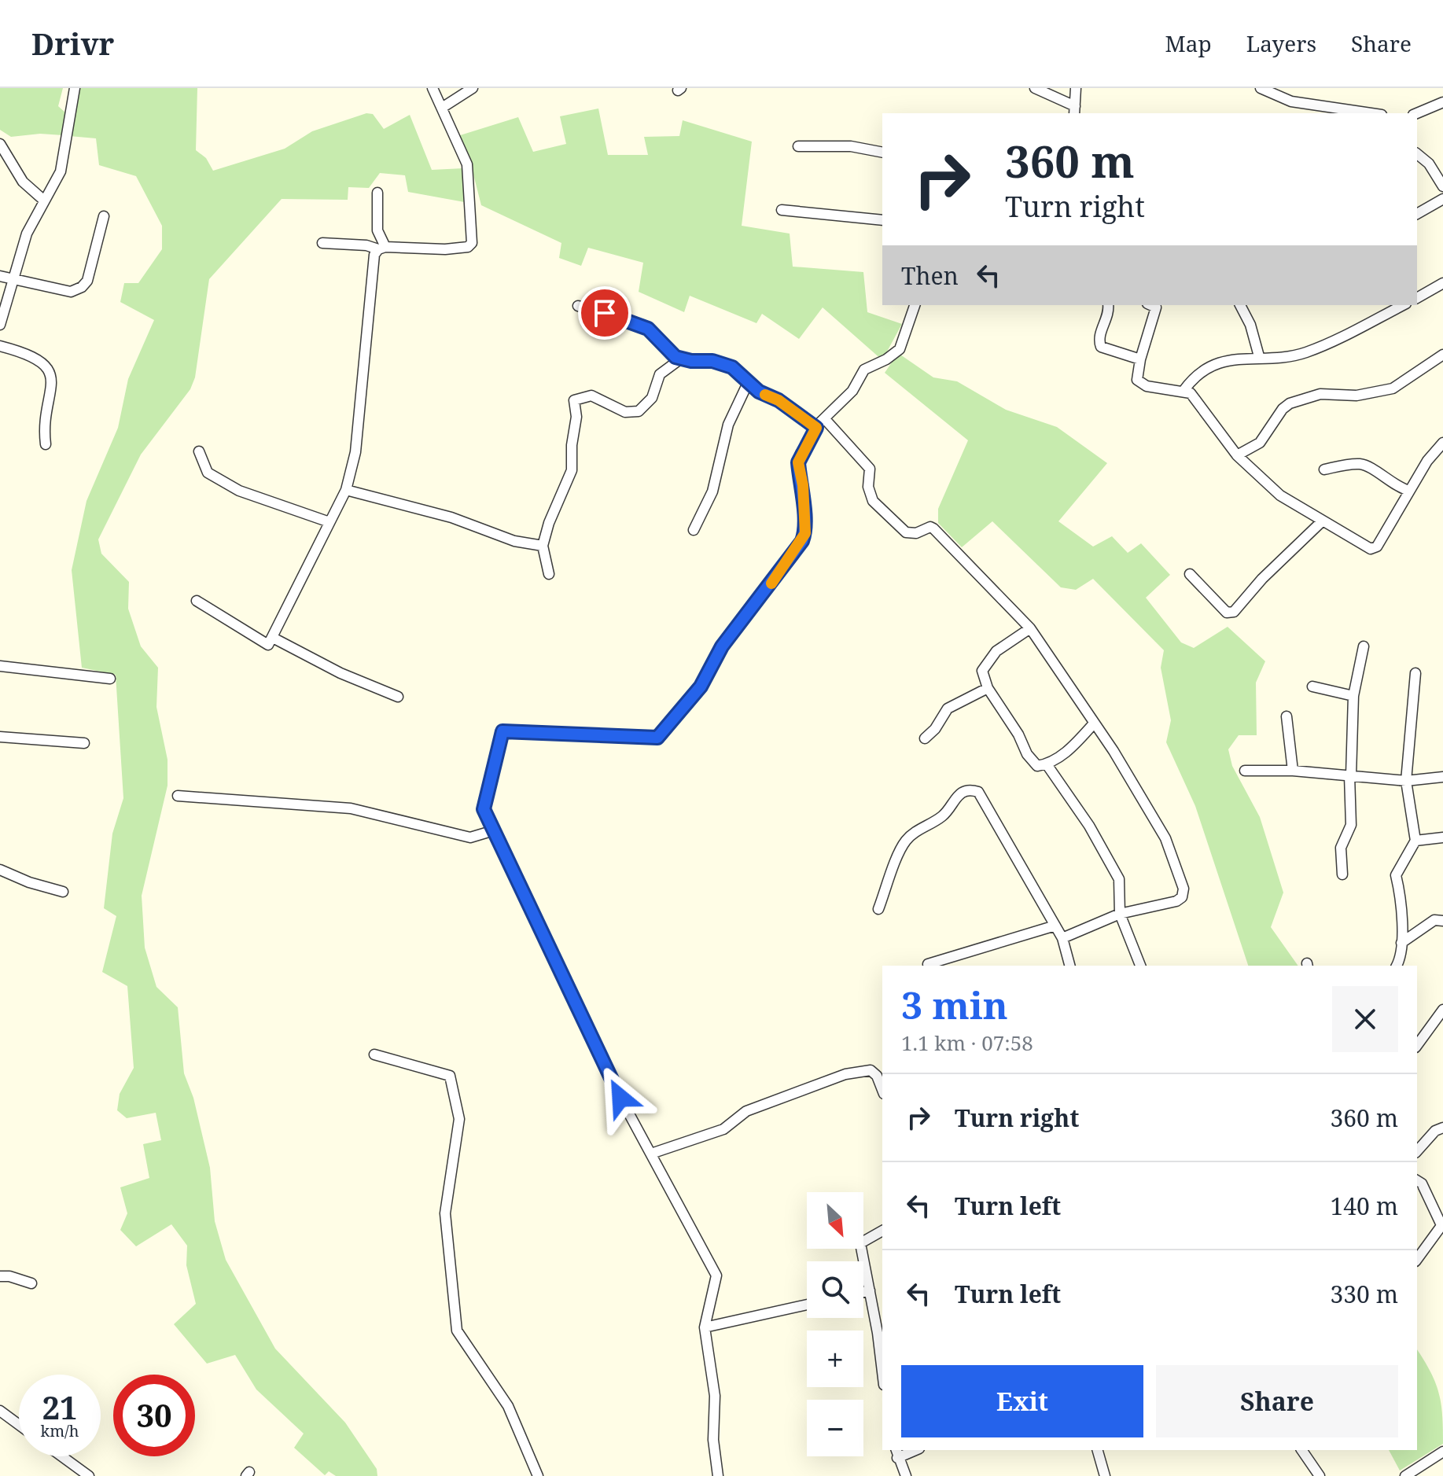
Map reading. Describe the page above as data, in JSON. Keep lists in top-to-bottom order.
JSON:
{
  "north": "bottom right",
  "page": {
    "header": "Drivr",
    "nav": ["Map", "Layers", "Share"],
    "turn": ["360 m", "Turn right"],
    "then": "Then",
    "heading": ["3 min", "1.1 km · 07:58"],
    "list": [
      {
        "name": "Turn right",
        "value": "360 m"
      },
      {
        "name": "Turn left",
        "value": "140 m"
      },
      {
        "name": "Turn left",
        "value": "330 m"
      }
    ],
    "map_buttons": ["+", "−"],
    "buttons": ["Exit", "Share"],
    "speed": "21 km/h",
    "limit": "30"
  }
}
